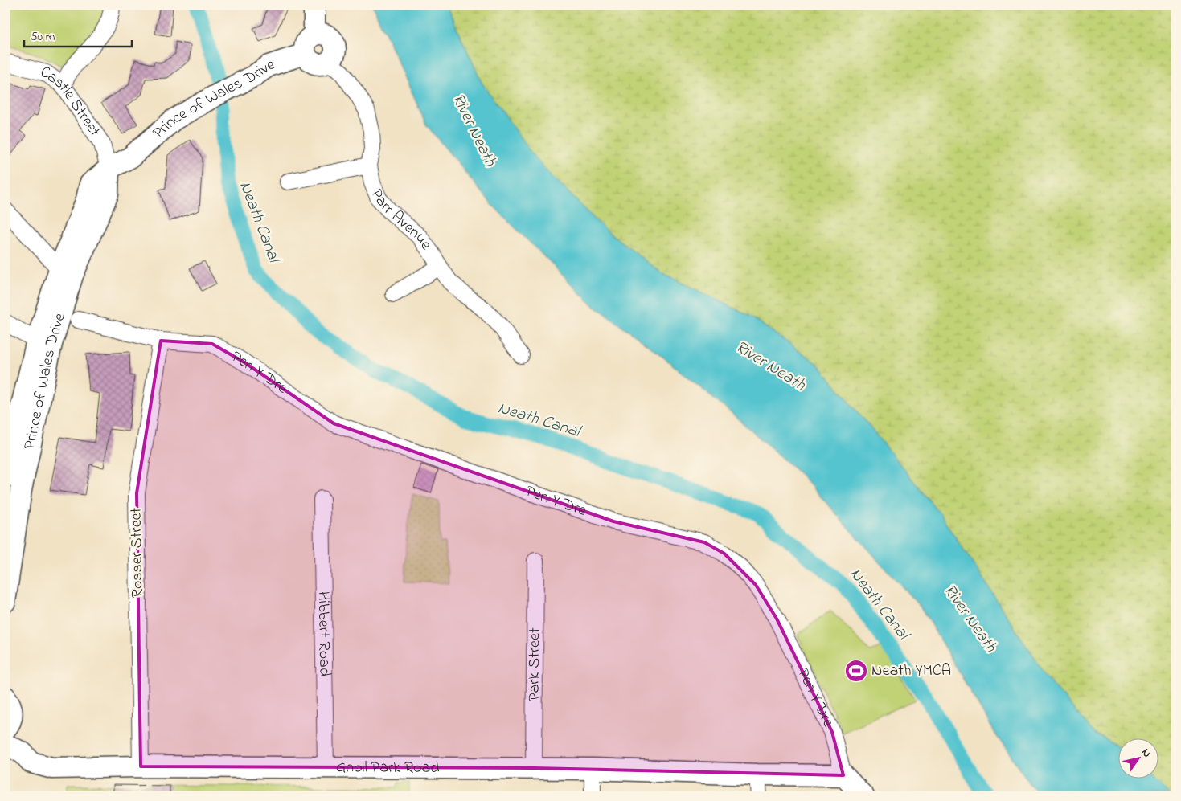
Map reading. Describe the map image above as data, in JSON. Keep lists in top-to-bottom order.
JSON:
{
  "streets": {
    "main road": ["Prince of Wales Drive", "Gnoll Park Road"],
    "street": [
      "Castle Street",
      "Parr Avenue",
      "Pen Y Dre",
      "Rosser Street",
      "Hibbert Road",
      "Park Street"
    ]
  },
  "crossings": [
    ["Prince of Wales Drive", "Castle Street"],
    ["Prince of Wales Drive", "Parr Avenue"],
    ["Pen Y Dre", "Rosser Street"],
    ["Pen Y Dre", "Gnoll Park Road"],
    ["Rosser Street", "Gnoll Park Road"],
    ["Hibbert Road", "Gnoll Park Road"],
    ["Park Street", "Gnoll Park Road"]
  ],
  "water": ["River Neath", "Neath Canal"],
  "places": {
    "sports": ["Neath YMCA"]
  },
  "scale_bar": "50 m",
  "north": "top right"
}
